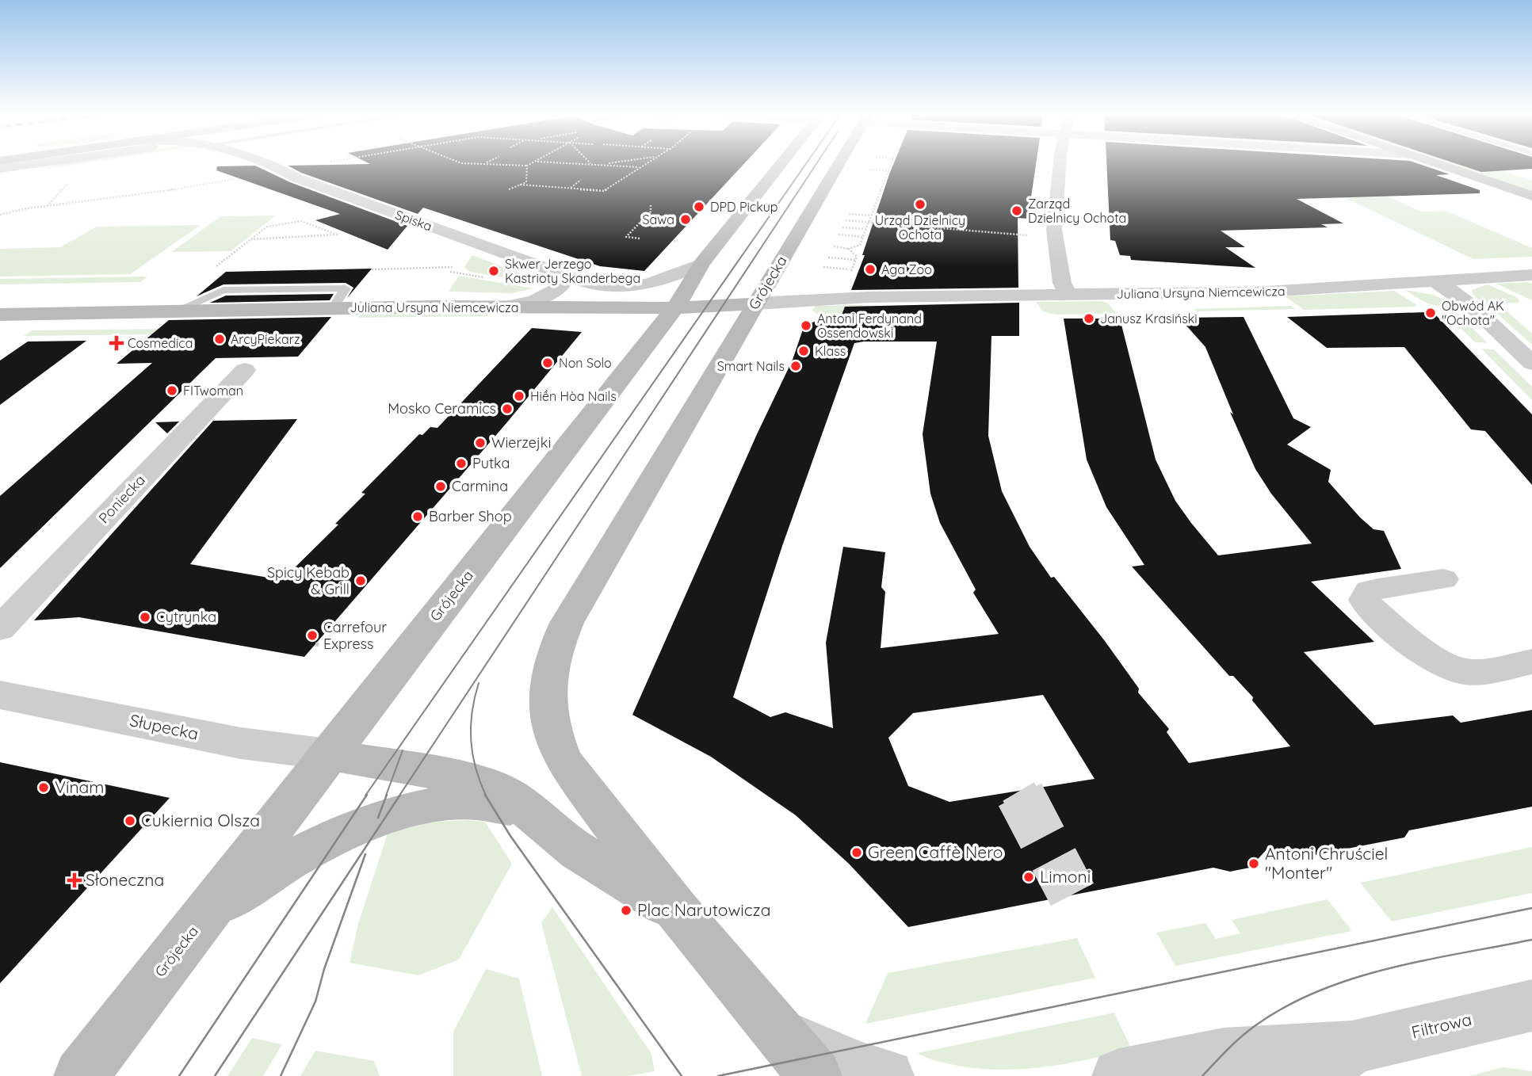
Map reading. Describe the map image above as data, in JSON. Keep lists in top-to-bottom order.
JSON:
{
  "streets": {
    "main road": ["Grójecka", "Juliana Ursyna Niemcewicza"],
    "street": [
      "Spiska",
      "Poniecka",
      "Słupecka",
      "Filtrowa"
    ]
  },
  "crossings": [
    ["Spiska", "Grójecka"],
    ["Grójecka", "Juliana Ursyna Niemcewicza"],
    ["Grójecka", "Słupecka"]
  ],
  "places": {
    "other": [
      "Urząd Dzielnicy Ochota",
      "DPD Pickup",
      "Zarząd Dzielnicy Ochota",
      "Sawa",
      "Aga Zoo",
      "Skwer Jerzego Kastrioty Skanderbega",
      "Obwód AK \"Ochota\"",
      "Janusz Krasiński",
      "Antoni Ferdynand Ossendowski",
      "ArcyPiekarz",
      "Klass",
      "Non Solo",
      "Smart Nails",
      "FITwoman",
      "Hiền Hòa Nails",
      "Mosko Ceramics",
      "Wierzejki",
      "Putka",
      "Carmina",
      "Barber Shop",
      "Spicy Kebab & Grill",
      "Cytrynka",
      "Carrefour Express",
      "Vinam",
      "Cukiernia Olsza",
      "Green Caffè Nero",
      "Antoni Chruściel \"Monter\"",
      "Limoni",
      "Plac Narutowicza"
    ],
    "health": ["Cosmedica", "Słoneczna"]
  }
}
